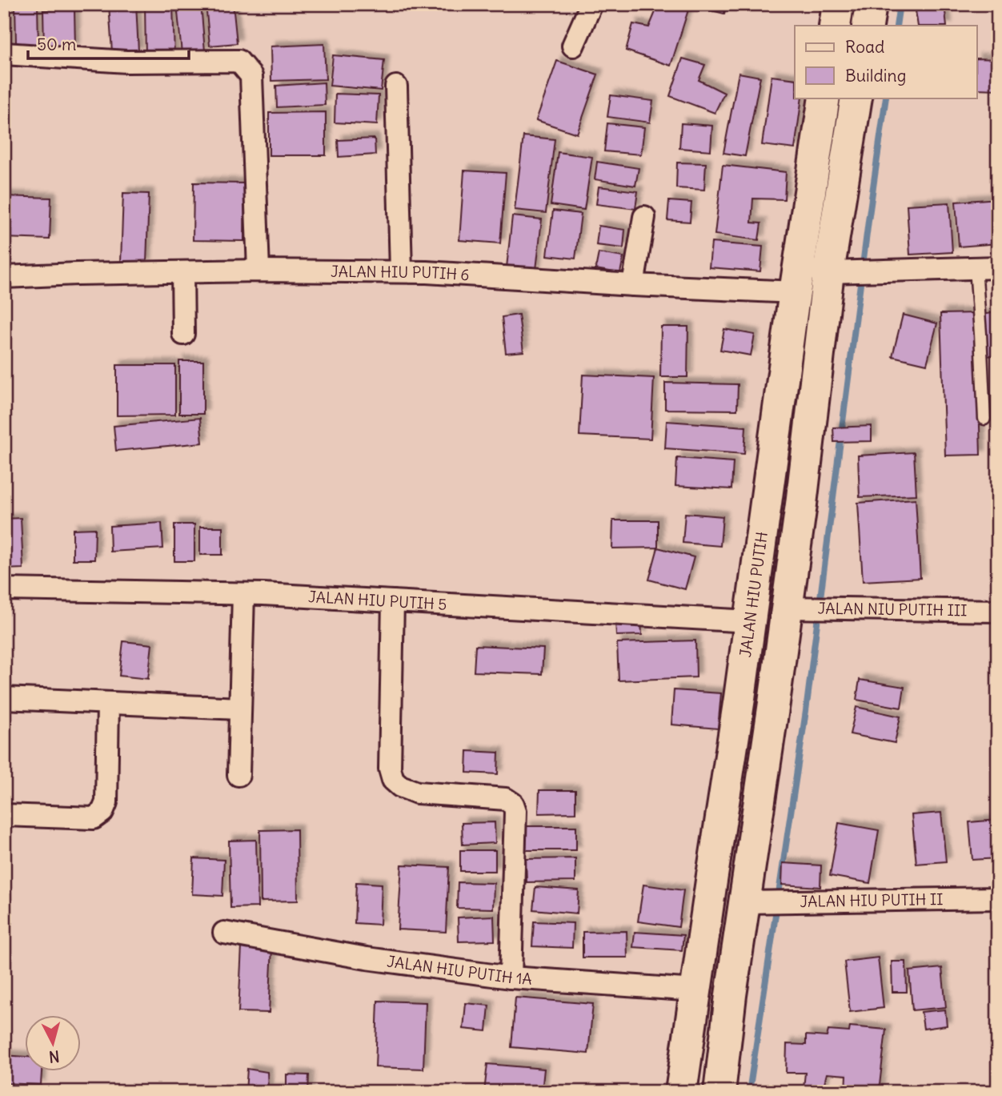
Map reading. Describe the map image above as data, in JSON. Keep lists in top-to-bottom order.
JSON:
{
  "streets": {
    "street": [
      "JALAN HIU PUTIH 6",
      "JALAN HIU PUTIH",
      "JALAN HIU PUTIH 5",
      "JALAN NIU PUTIH III",
      "JALAN HIU PUTIH II",
      "JALAN HIU PUTIH 1A"
    ]
  },
  "crossings": [
    ["JALAN HIU PUTIH 6", "JALAN HIU PUTIH"],
    ["JALAN HIU PUTIH", "JALAN HIU PUTIH 5"],
    ["JALAN HIU PUTIH", "JALAN HIU PUTIH 1A"]
  ],
  "legend": ["Road", "Building"],
  "scale_bar": "50 m",
  "north": "bottom"
}
